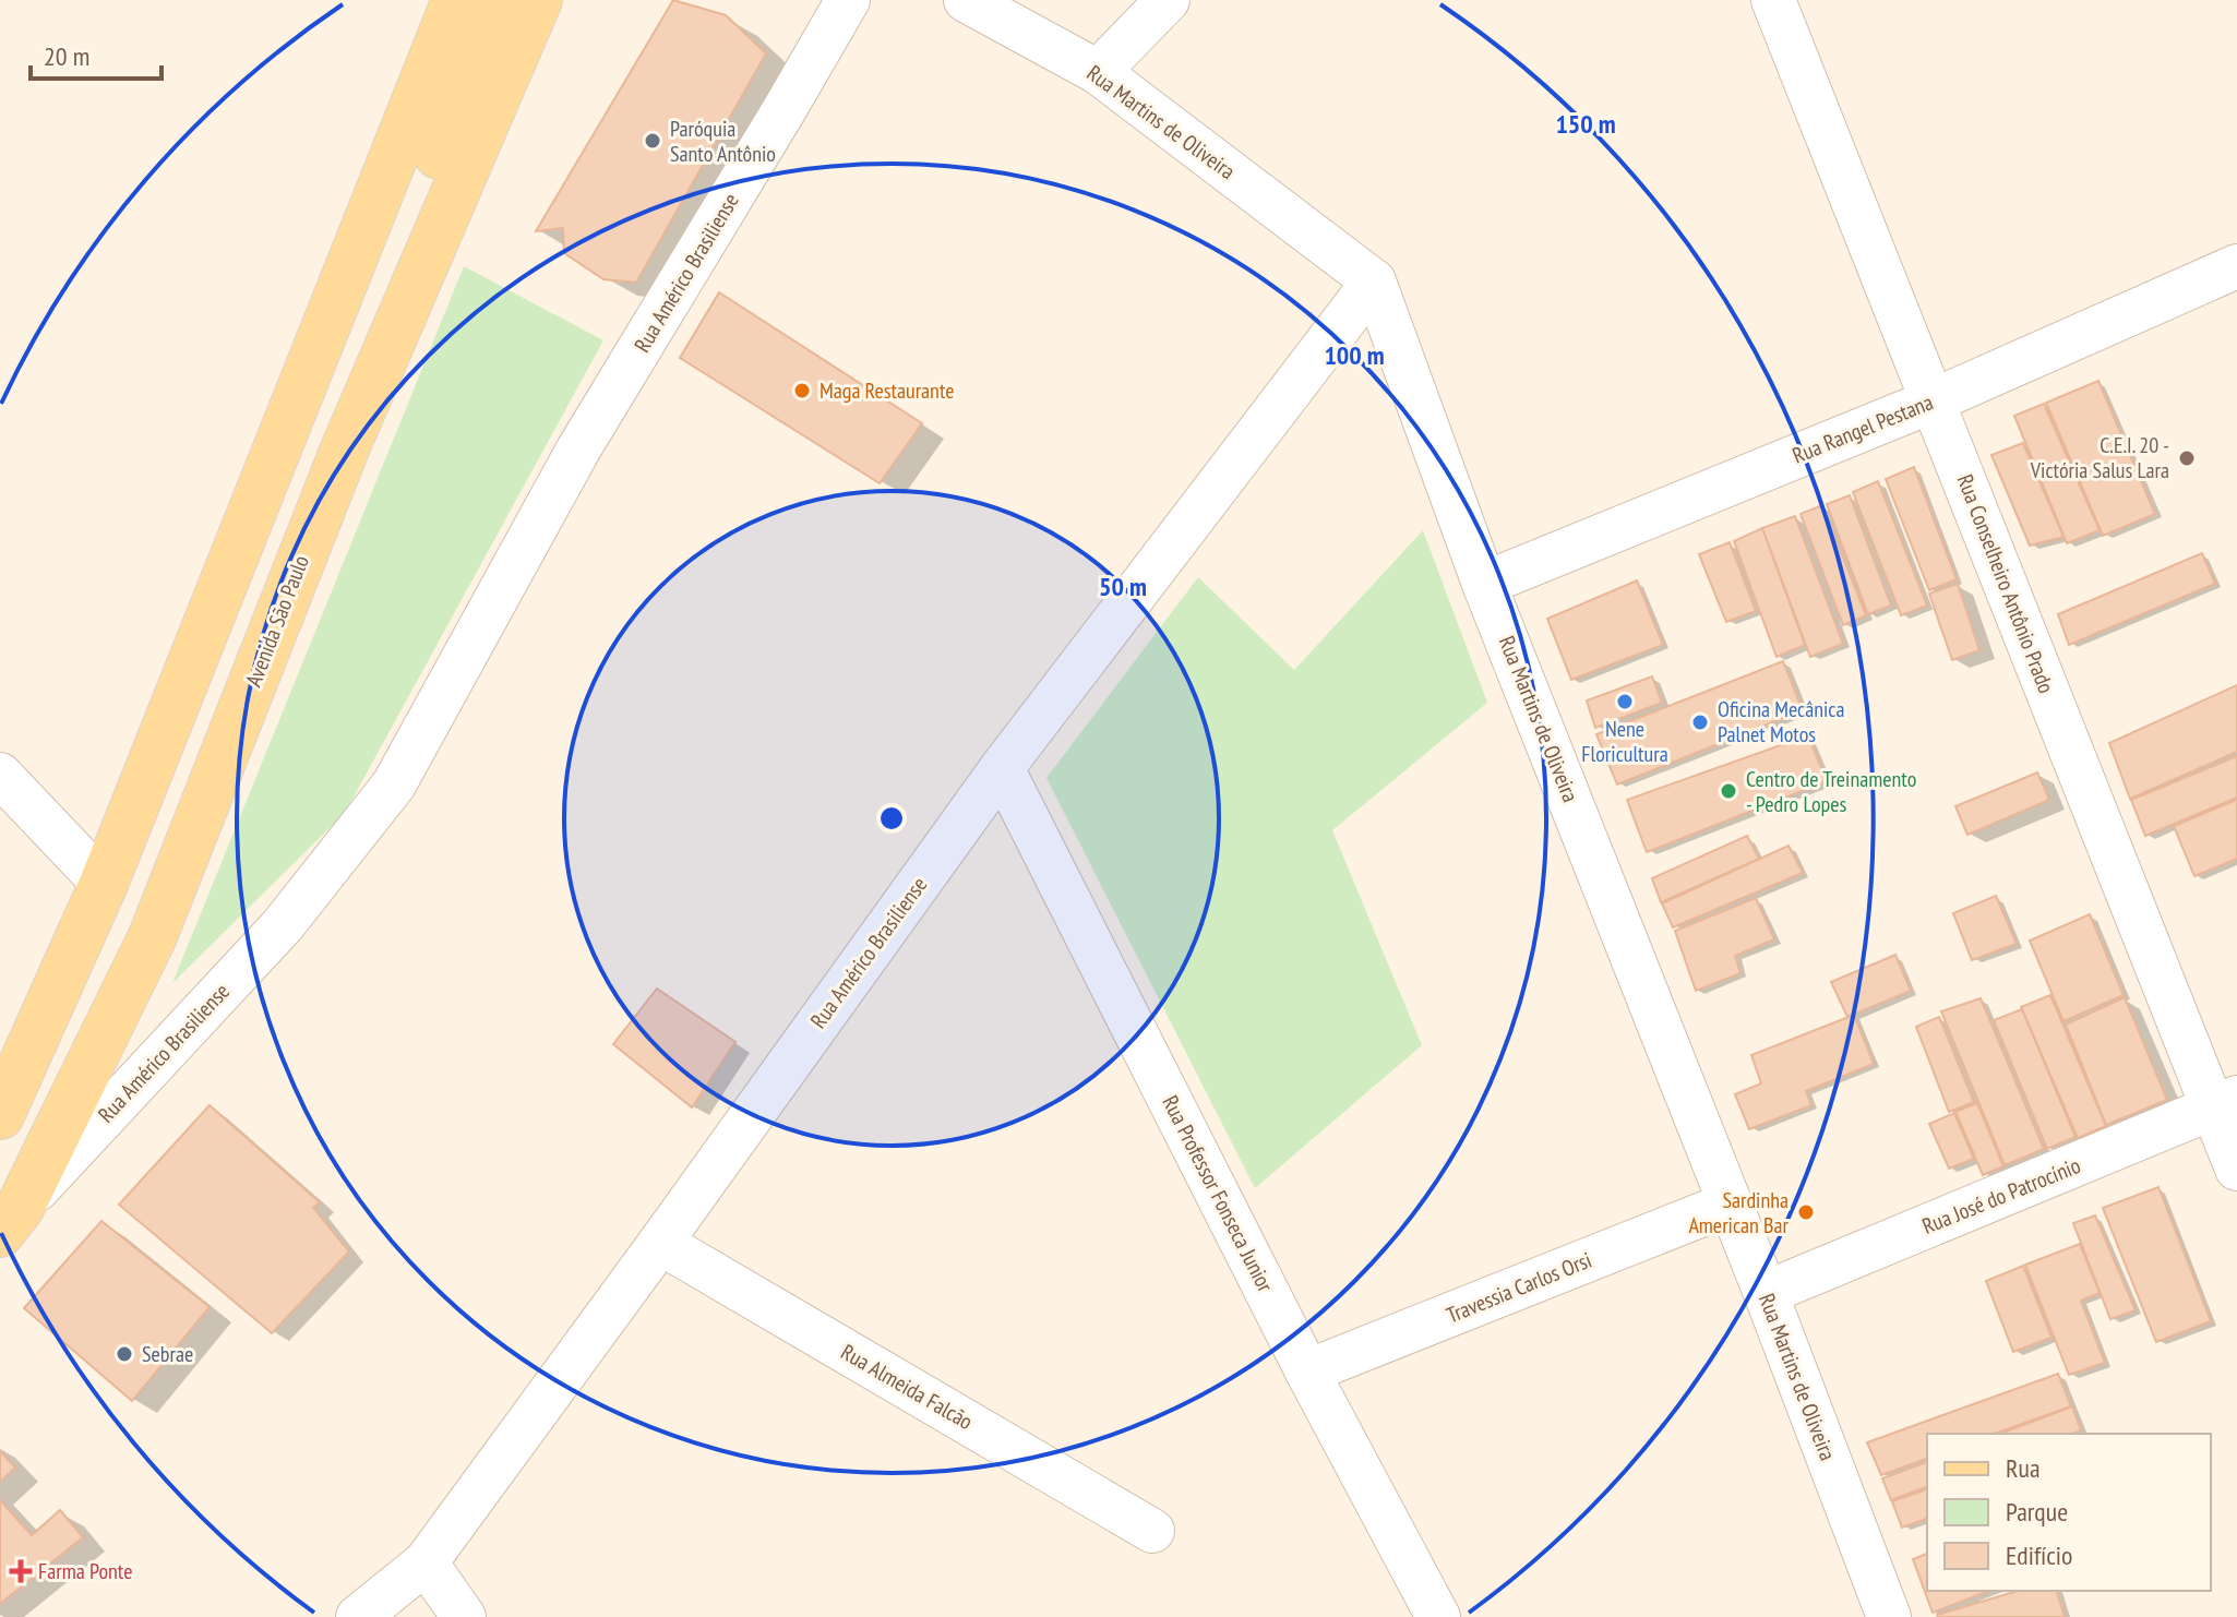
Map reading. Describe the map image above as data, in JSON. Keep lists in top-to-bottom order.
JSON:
{
  "streets": {
    "main road": ["Avenida São Paulo"],
    "street": [
      "Rua Martins de Oliveira",
      "Rua Américo Brasiliense",
      "Rua Rangel Pestana",
      "Rua Conselheiro Antônio Prado",
      "Rua Professor Fonseca Junior",
      "Rua José do Patrocínio",
      "Travessia Carlos Orsi",
      "Rua Almeida Falcão"
    ]
  },
  "crossings": [
    ["Rua Martins de Oliveira", "Rua Américo Brasiliense"],
    ["Rua Martins de Oliveira", "Rua Rangel Pestana"],
    ["Rua Martins de Oliveira", "Rua José do Patrocínio"],
    ["Rua Martins de Oliveira", "Travessia Carlos Orsi"],
    ["Rua Américo Brasiliense", "Avenida São Paulo"],
    ["Rua Américo Brasiliense", "Rua Professor Fonseca Junior"],
    ["Rua Américo Brasiliense", "Rua Almeida Falcão"],
    ["Rua Rangel Pestana", "Rua Conselheiro Antônio Prado"],
    ["Rua Conselheiro Antônio Prado", "Rua José do Patrocínio"],
    ["Rua Professor Fonseca Junior", "Travessia Carlos Orsi"]
  ],
  "places": {
    "other": [
      "Paróquia Santo Antônio",
      "Maga Restaurante",
      "C.E.I. 20 - Victória Salus Lara",
      "Nene Floricultura",
      "Oficina Mecânica Palnet Motos",
      "Centro de Treinamento - Pedro Lopes",
      "Sardinha American Bar",
      "Sebrae"
    ],
    "health": ["Farma Ponte"]
  },
  "legend": ["Rua", "Parque", "Edifício"],
  "scale_bar": "20 m",
  "rings": ["150 m", "100 m", "50 m"]
}
